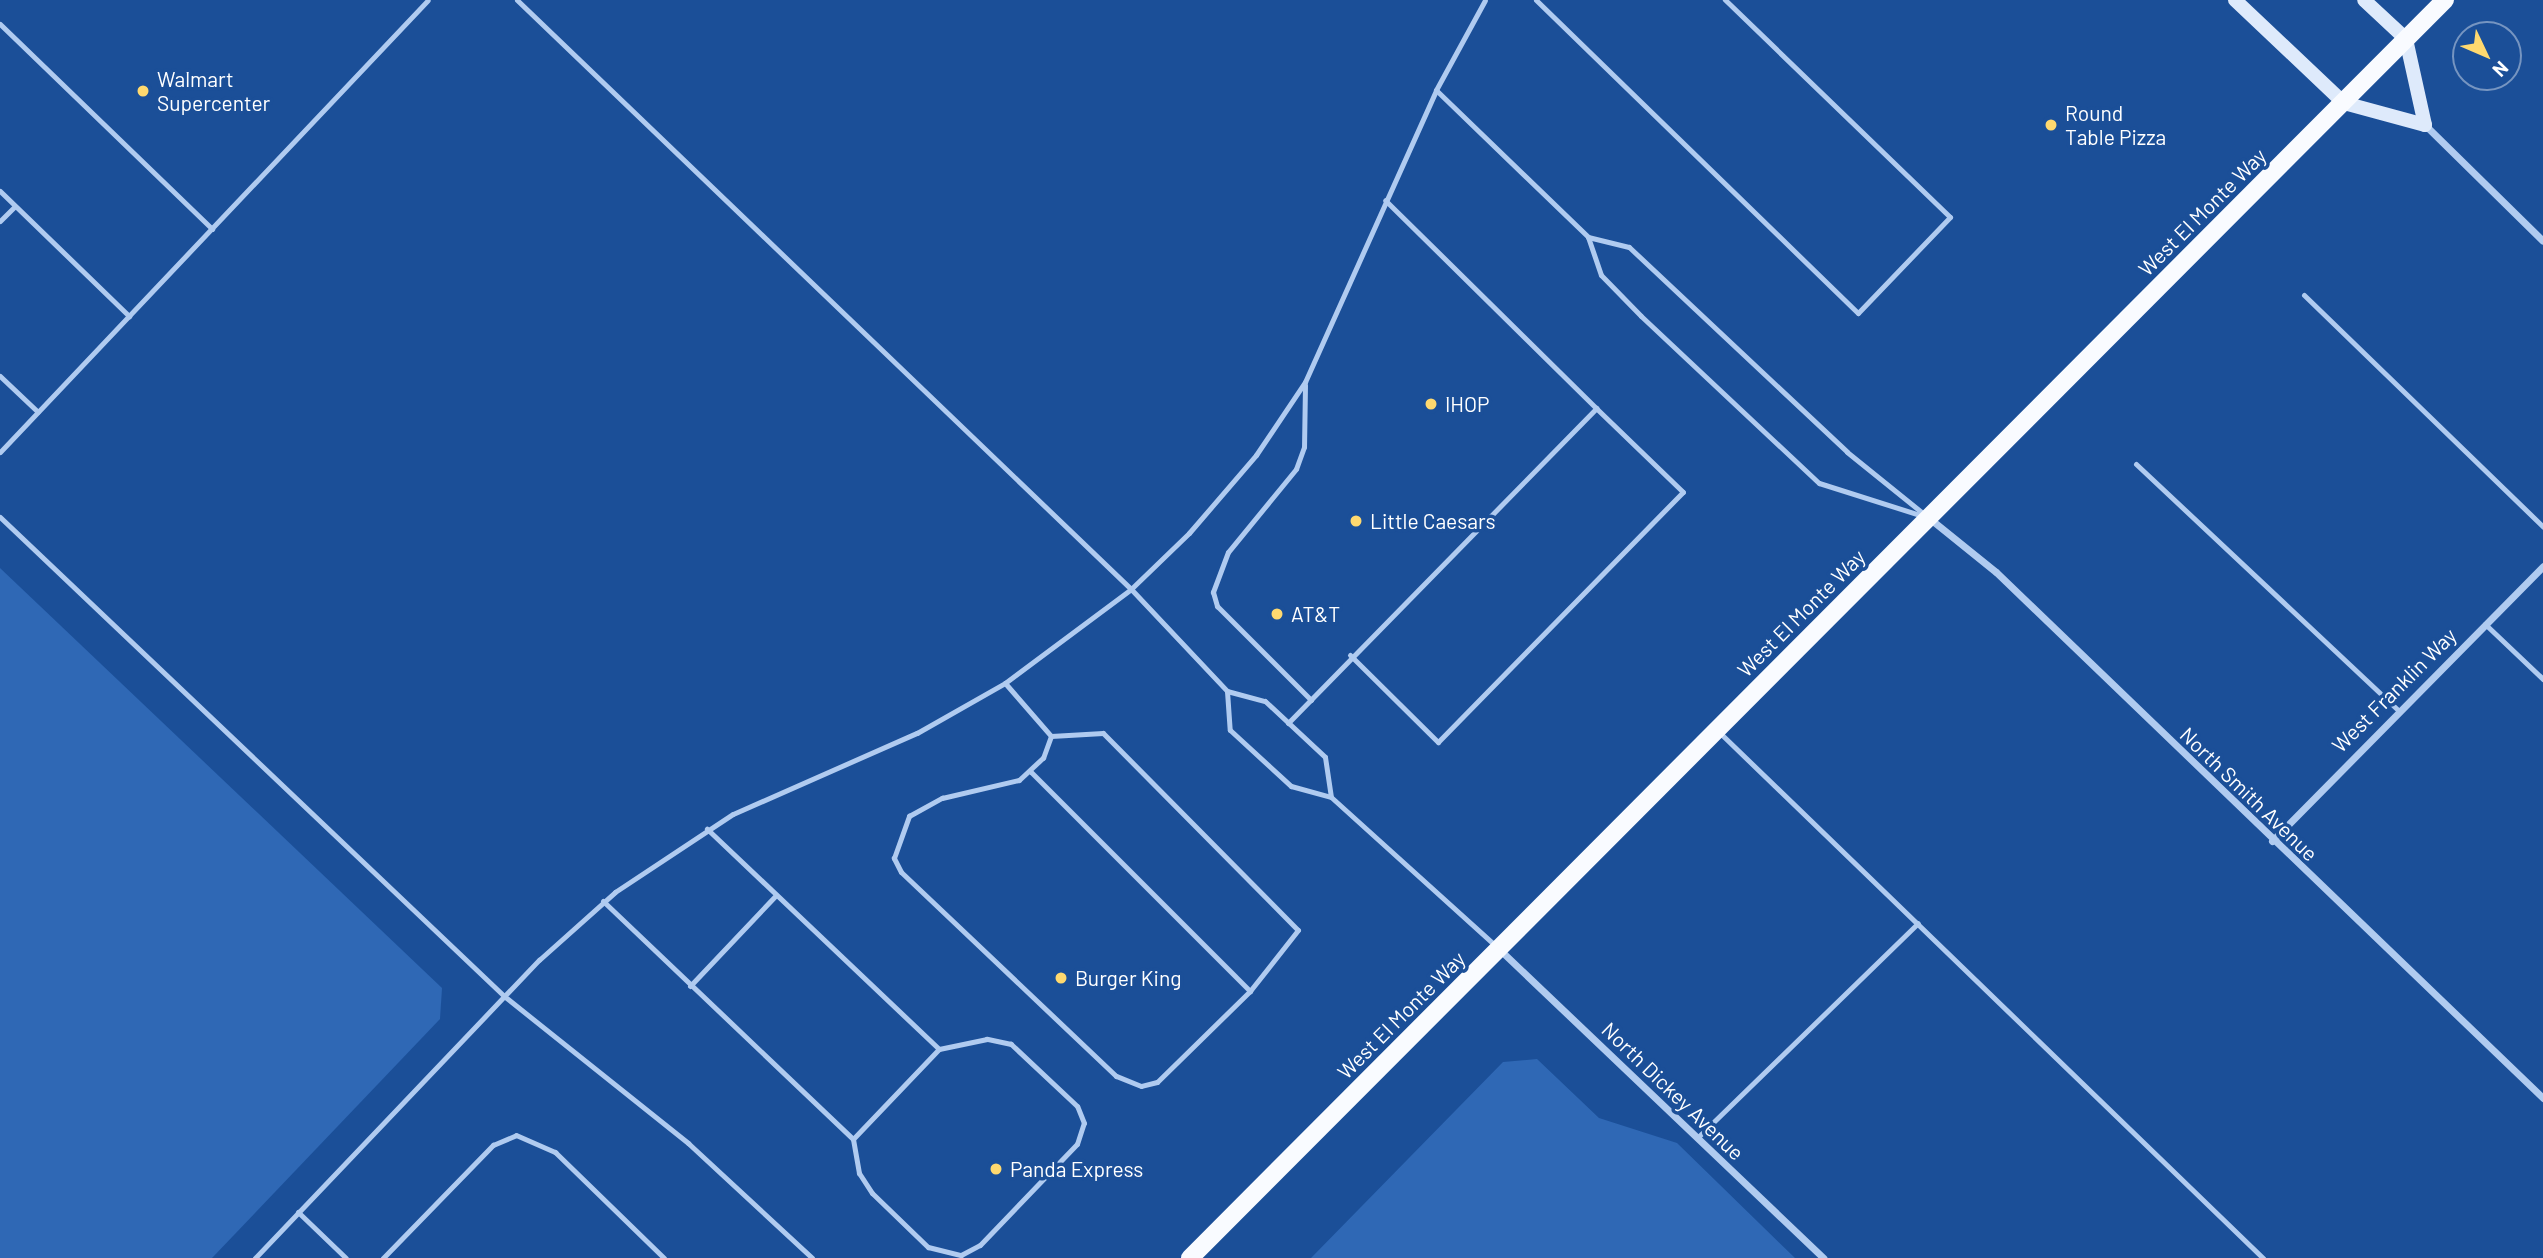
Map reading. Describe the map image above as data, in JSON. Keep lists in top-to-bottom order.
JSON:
{
  "streets": {
    "main road": ["West El Monte Way"],
    "street": ["West Franklin Way", "North Smith Avenue", "North Dickey Avenue"]
  },
  "crossings": [
    ["West El Monte Way", "North Smith Avenue"],
    ["West El Monte Way", "North Dickey Avenue"],
    ["West Franklin Way", "North Smith Avenue"]
  ],
  "places": [
    "Walmart Supercenter",
    "Round Table Pizza",
    "IHOP",
    "Little Caesars",
    "AT&T",
    "Burger King",
    "Panda Express"
  ],
  "north": "bottom right"
}
